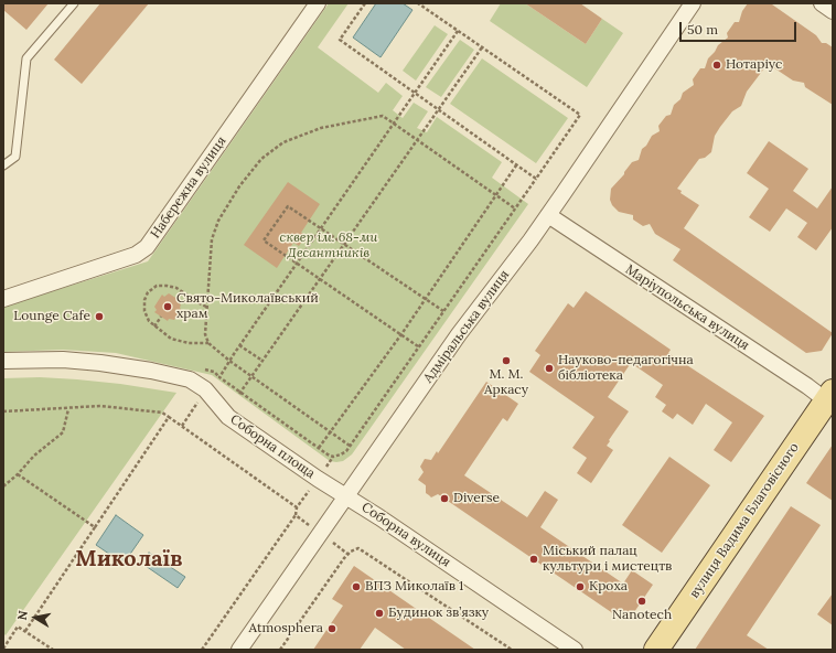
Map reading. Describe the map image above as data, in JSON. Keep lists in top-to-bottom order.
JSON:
{
  "streets": {
    "main road": ["вулиця Вадима Благовісного"],
    "street": [
      "Набережна вулиця",
      "Маріупольська вулиця",
      "Адміральська вулиця",
      "Соборна площа",
      "Соборна вулиця"
    ]
  },
  "crossings": [
    ["Маріупольська вулиця", "Адміральська вулиця"],
    ["Маріупольська вулиця", "вулиця Вадима Благовісного"],
    ["Адміральська вулиця", "Соборна площа"],
    ["Адміральська вулиця", "Соборна вулиця"],
    ["Соборна площа", "Соборна вулиця"]
  ],
  "districts": ["Миколаїв"],
  "parks": ["сквер ім. 68-ми Десантників"],
  "places": [
    "Нотаріус",
    "Свято-Миколаївський храм",
    "Lounge Cafe",
    "М. М. Аркасу",
    "Науково-педагогічна бібліотека",
    "Diverse",
    "Міський палац культури і мистецтв",
    "ВПЗ Миколаїв 1",
    "Кроха",
    "Nanotech",
    "Будинок зв’язку",
    "Atmosphera"
  ],
  "scale_bar": "50 m",
  "north": "left"
}
